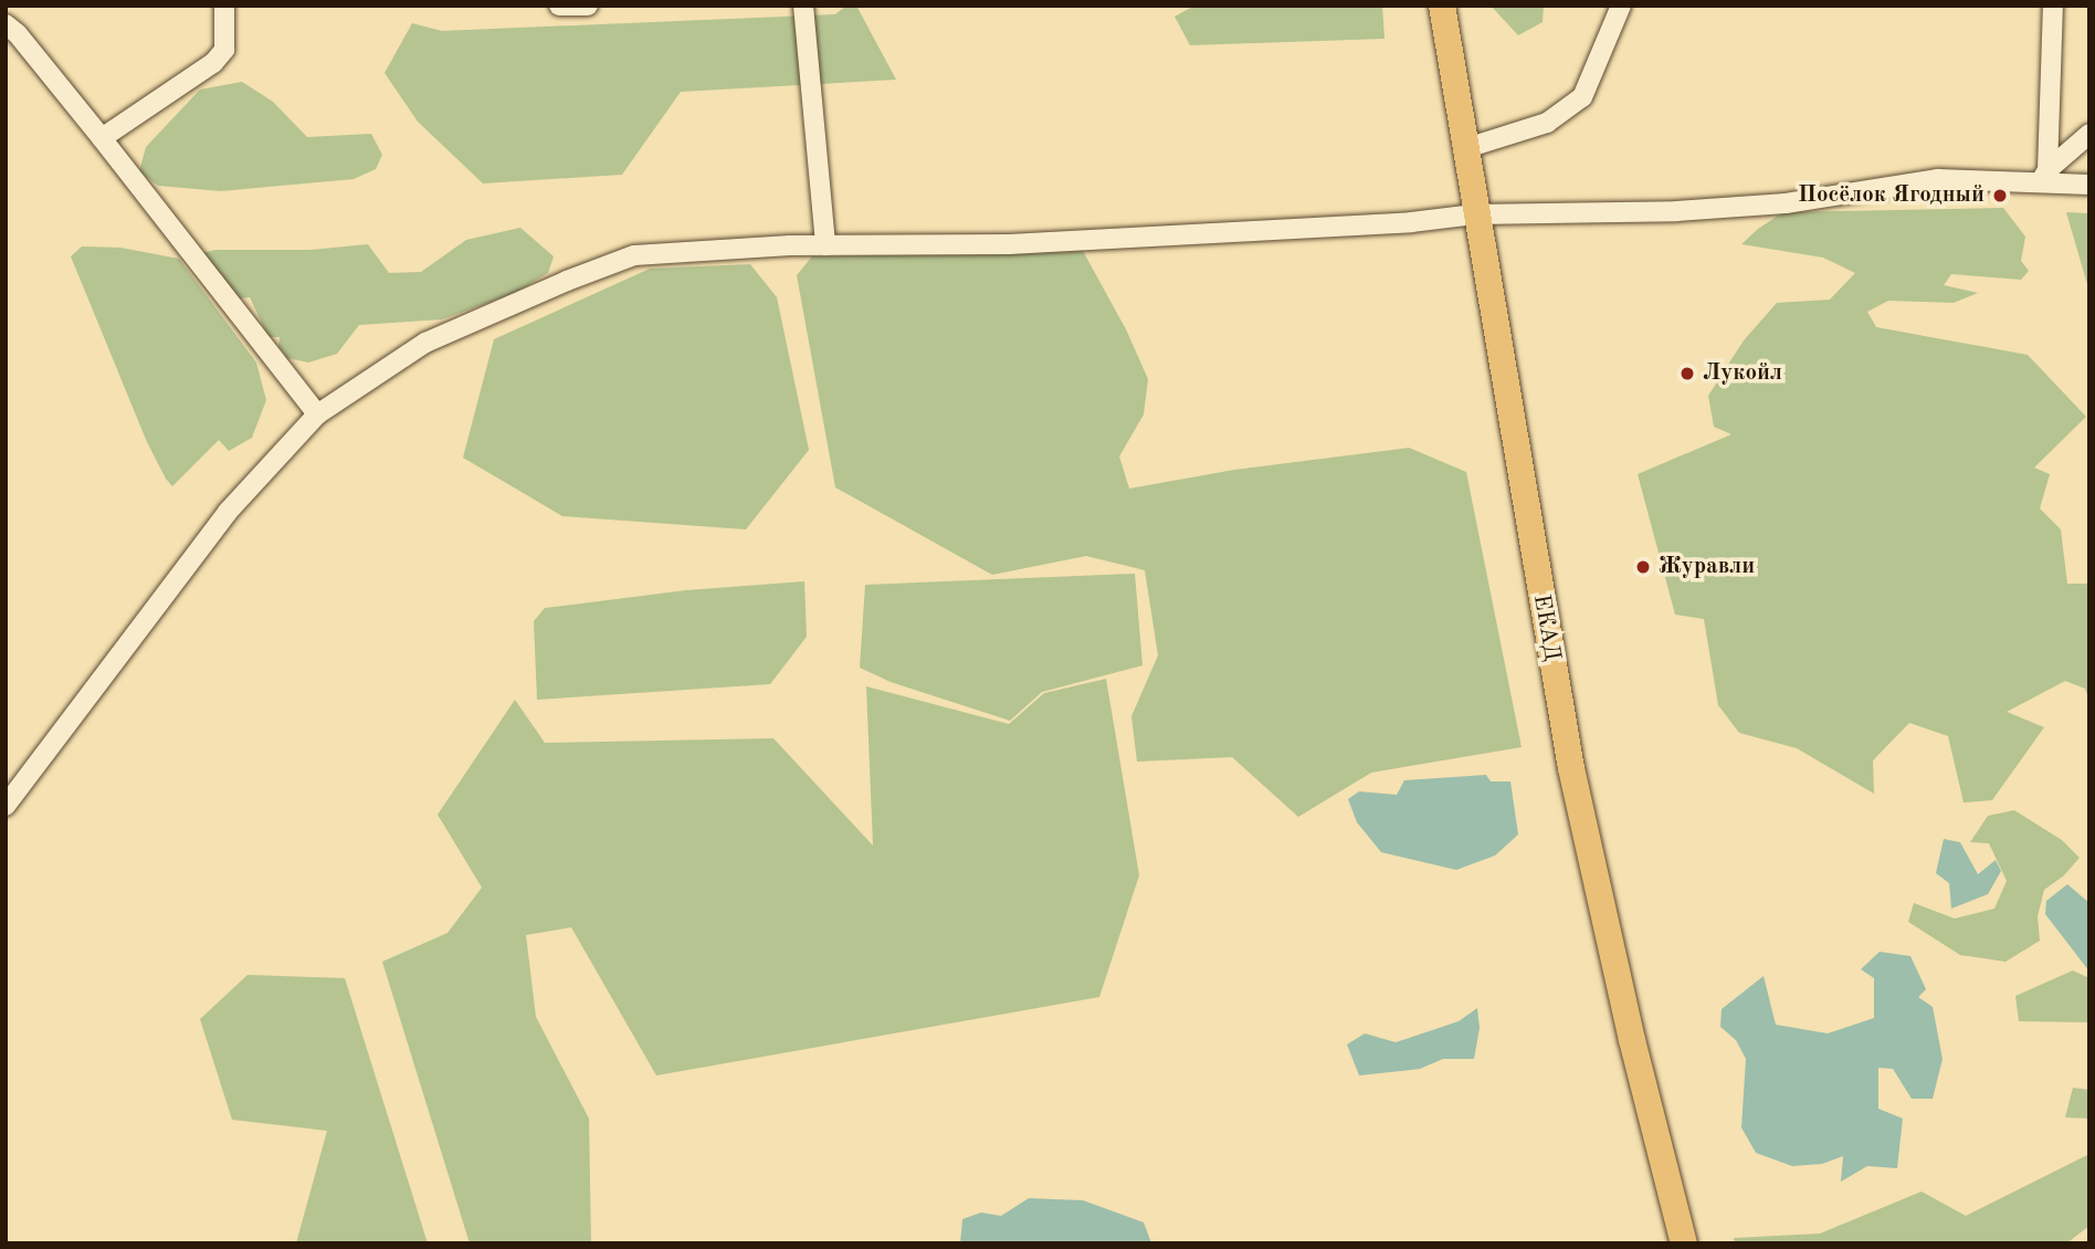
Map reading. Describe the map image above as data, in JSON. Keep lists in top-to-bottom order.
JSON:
{
  "streets": {
    "highway": ["ЕКАД"]
  },
  "places": ["Посёлок Ягодный", "Лукойл", "Журавли"]
}
